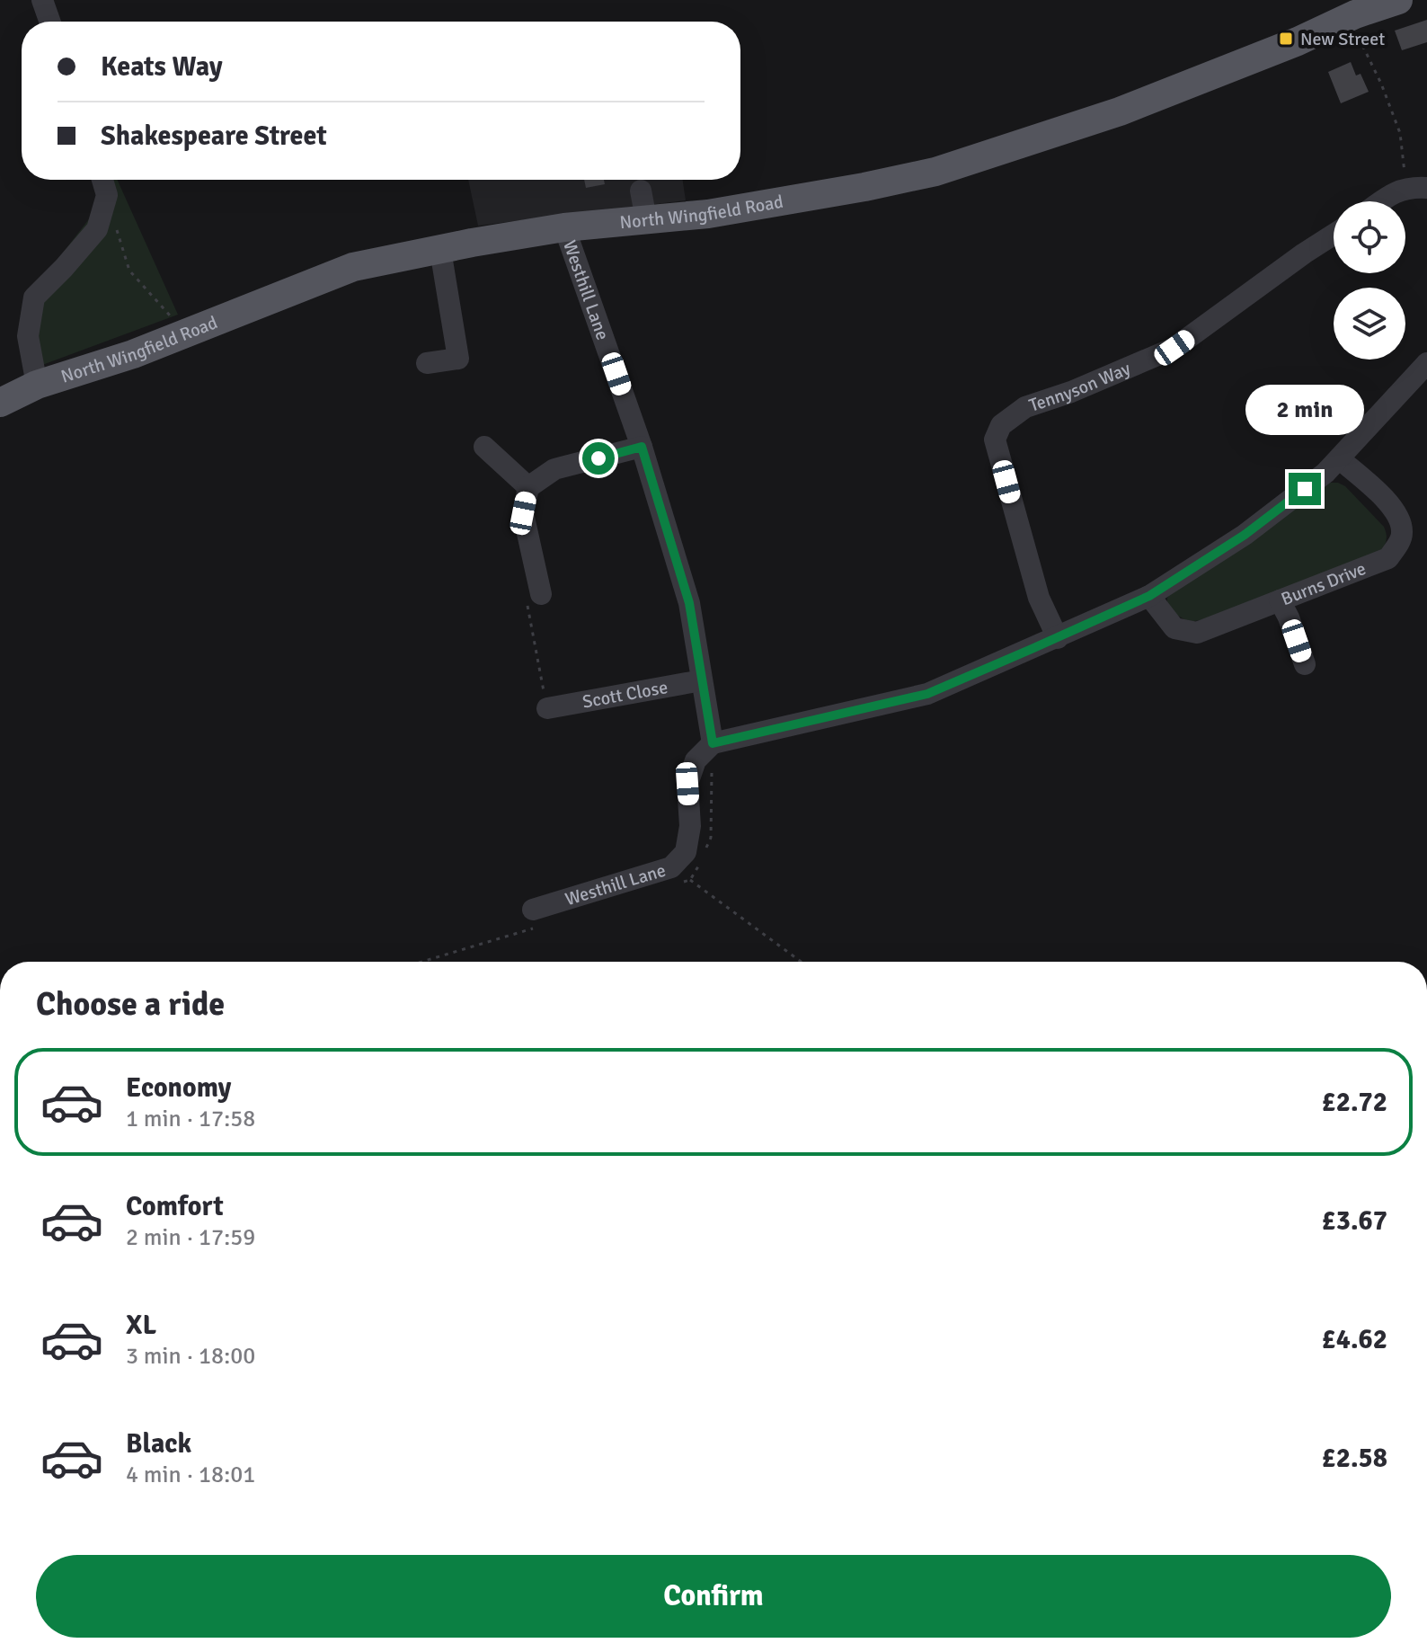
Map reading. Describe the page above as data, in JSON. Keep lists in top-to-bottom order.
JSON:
{
  "streets": {
    "main road": ["North Wingfield Road"],
    "street": [
      "Westhill Lane",
      "Tennyson Way",
      "Burns Drive",
      "Scott Close"
    ]
  },
  "crossings": [
    ["North Wingfield Road", "Westhill Lane"],
    ["Westhill Lane", "Scott Close"]
  ],
  "places": {
    "transit": ["New Street"]
  },
  "page": {
    "banner": ["Keats Way", "Shakespeare Street"],
    "bubble": "2 min",
    "heading": "Choose a ride",
    "list": [
      {
        "name": "Economy",
        "note": "1 min · 17:58",
        "value": "£2.72"
      },
      {
        "name": "Comfort",
        "note": "2 min · 17:59",
        "value": "£3.67"
      },
      {
        "name": "XL",
        "note": "3 min · 18:00",
        "value": "£4.62"
      },
      {
        "name": "Black",
        "note": "4 min · 18:01",
        "value": "£2.58"
      }
    ],
    "buttons": "Confirm"
  }
}
